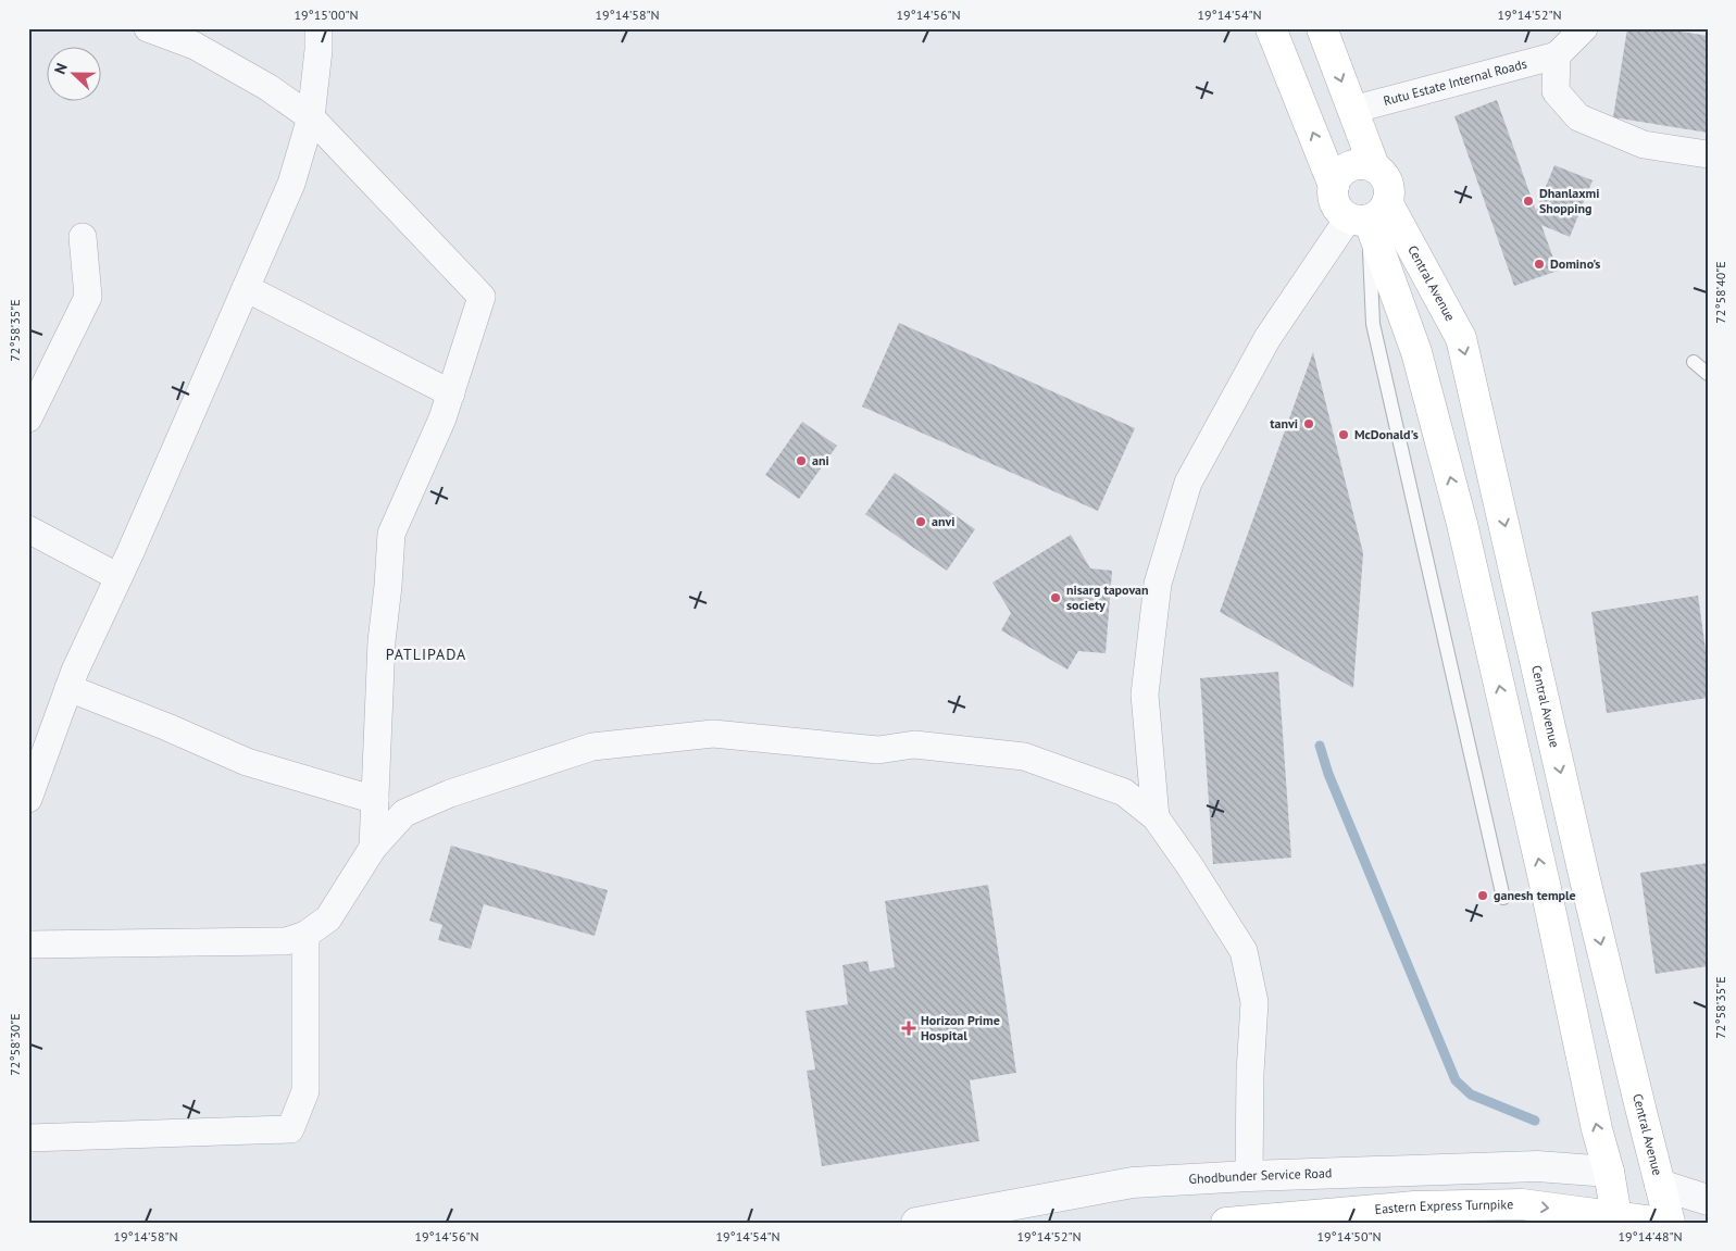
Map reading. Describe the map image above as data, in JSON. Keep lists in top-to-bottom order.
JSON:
{
  "streets": {
    "main road": ["Central Avenue", "Eastern Express Turnpike"],
    "street": ["Rutu Estate Internal Roads", "Ghodbunder Service Road"]
  },
  "one_way": ["Eastern Express Turnpike"],
  "districts": ["PATLIPADA"],
  "places": {
    "other": [
      "Dhanlaxmi Shopping",
      "Domino's",
      "tanvi",
      "McDonald's",
      "ani",
      "anvi",
      "nisarg tapovan society",
      "ganesh temple"
    ],
    "health": ["Horizon Prime Hospital"]
  },
  "north": "left",
  "coordinates": [
    "19°15'00\"N",
    "19°14'58\"N",
    "19°14'56\"N",
    "19°14'54\"N",
    "19°14'52\"N",
    "72°58'40\"E",
    "72°58'35\"E",
    "72°58'30\"E",
    "19°14'50\"N",
    "19°14'48\"N"
  ]
}
